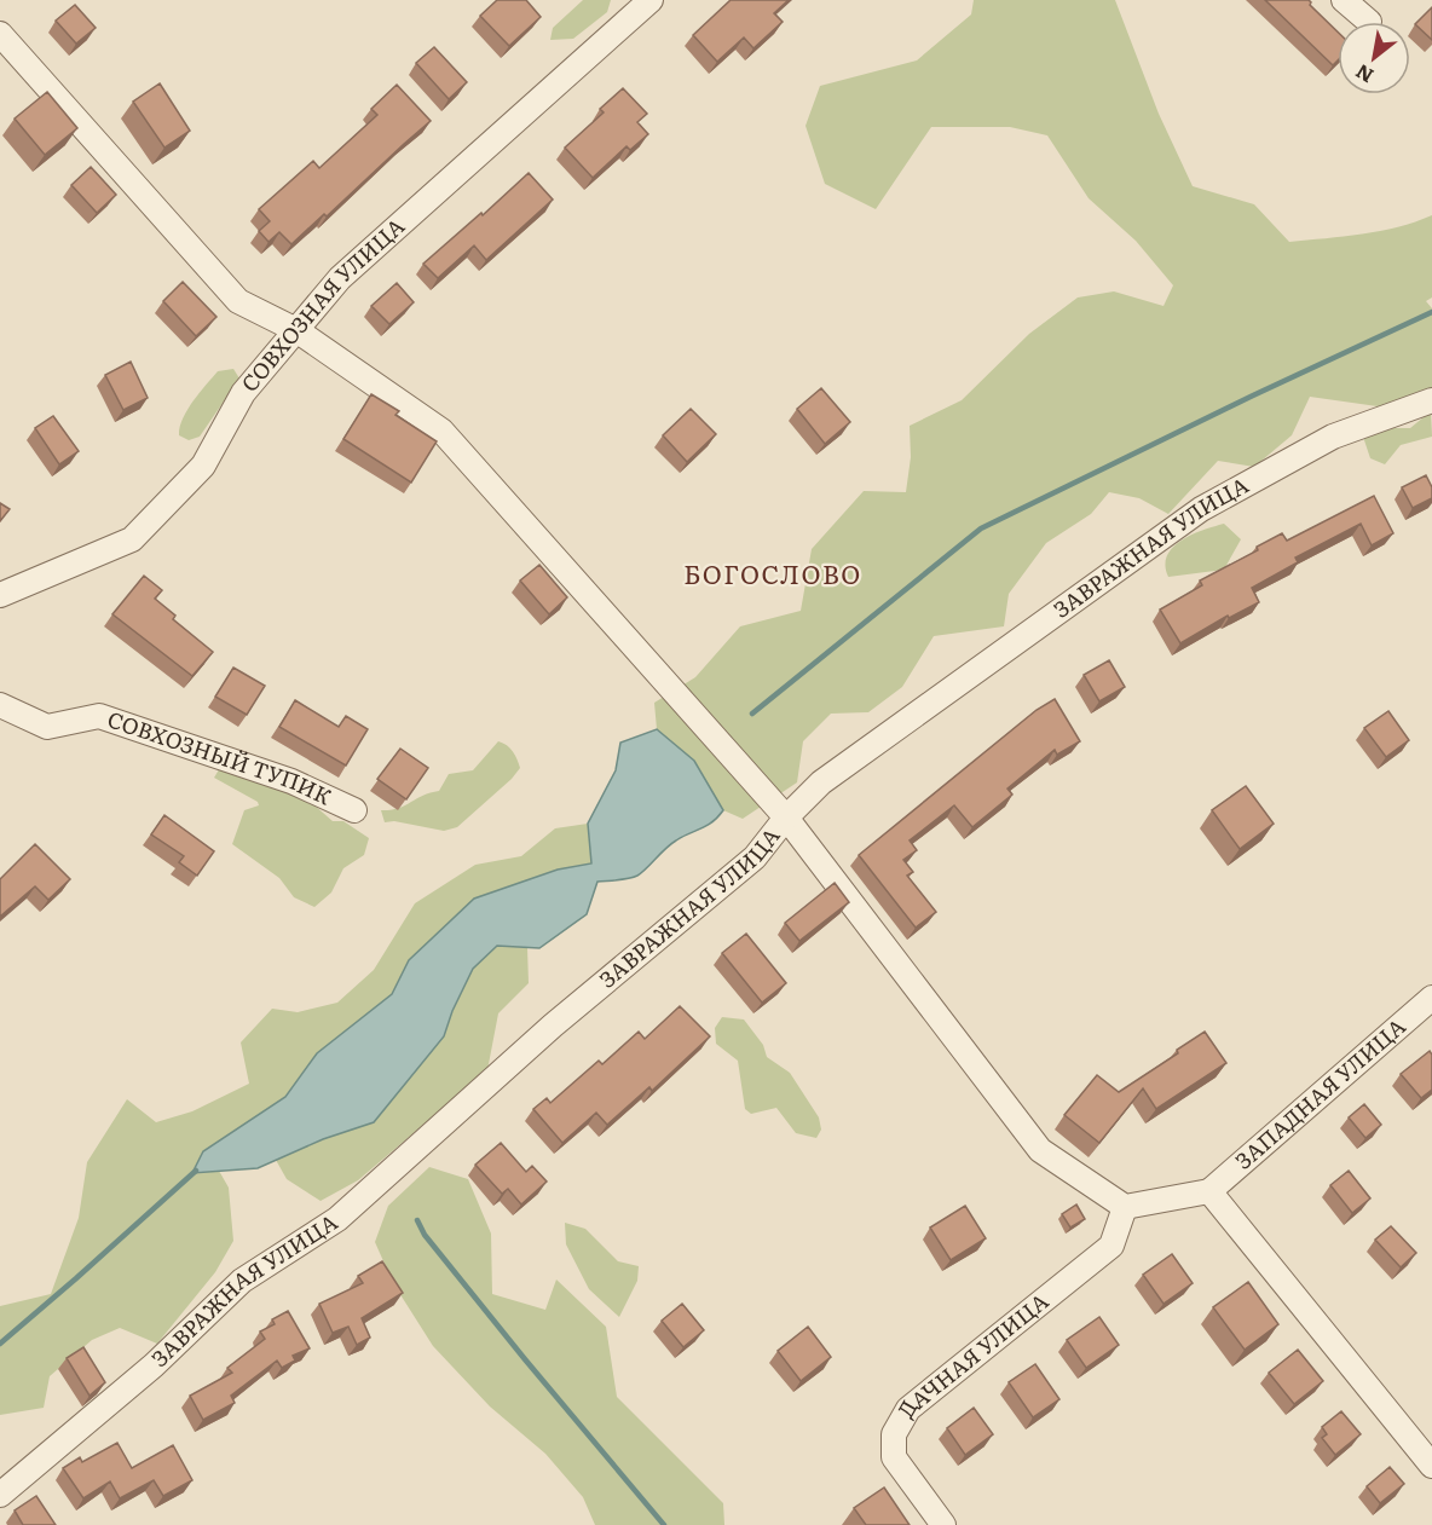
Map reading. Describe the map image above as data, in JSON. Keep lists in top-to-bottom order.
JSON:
{
  "streets": {
    "street": [
      "СОВХОЗНАЯ УЛИЦА",
      "ЗАВРАЖНАЯ УЛИЦА",
      "СОВХОЗНЫЙ ТУПИК",
      "ЗАПАДНАЯ УЛИЦА",
      "ДАЧНАЯ УЛИЦА"
    ]
  },
  "districts": ["БОГОСЛОВО"],
  "north": "bottom left"
}
